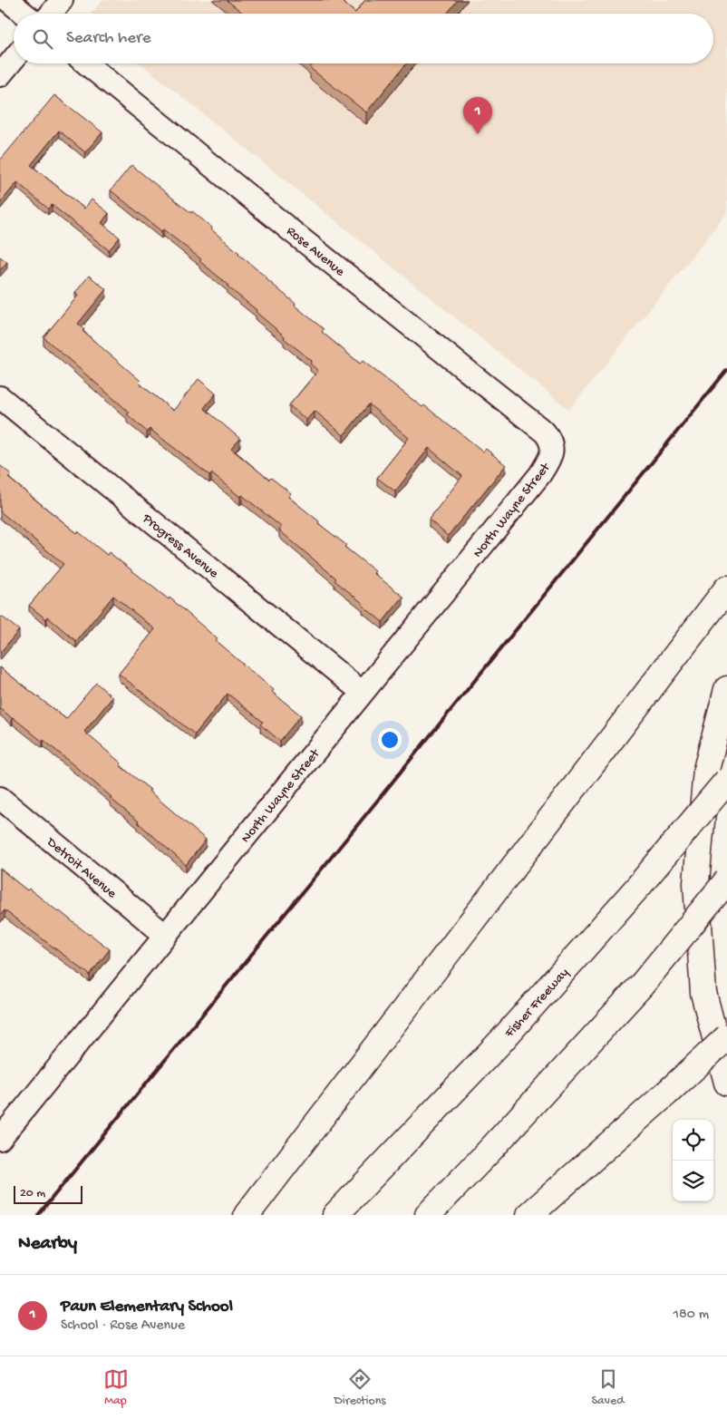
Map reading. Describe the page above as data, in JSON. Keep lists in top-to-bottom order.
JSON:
{
  "streets": {
    "highway": ["Fisher Freeway"],
    "street": [
      "Rose Avenue",
      "North Wayne Street",
      "Progress Avenue",
      "Detroit Avenue"
    ]
  },
  "crossings": [
    ["Rose Avenue", "North Wayne Street"],
    ["North Wayne Street", "Progress Avenue"],
    ["North Wayne Street", "Detroit Avenue"]
  ],
  "scale_bar": "20 m",
  "page": {
    "search": "Search here",
    "pins": "1",
    "scale": "20 m",
    "heading": "Nearby",
    "list": [
      {
        "mark": "1",
        "name": "Paun Elementary School",
        "note": "School · Rose Avenue",
        "value": "180 m"
      }
    ],
    "nav": ["Map", "Directions", "Saved"]
  }
}
